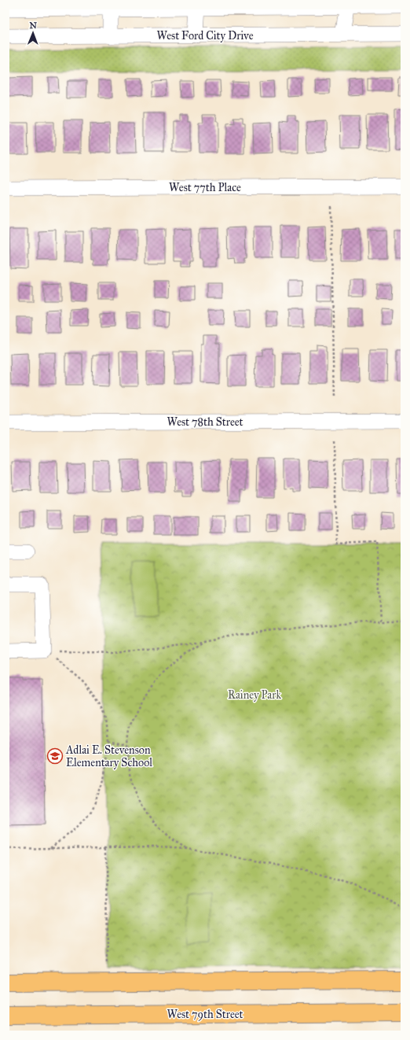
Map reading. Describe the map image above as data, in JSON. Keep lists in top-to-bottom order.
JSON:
{
  "streets": {
    "main road": ["West 79th Street"],
    "street": ["West Ford City Drive", "West 77th Place", "West 78th Street"]
  },
  "parks": ["Rainey Park"],
  "places": {
    "school or university": ["Adlai E. Stevenson Elementary School"]
  },
  "north": "top"
}
